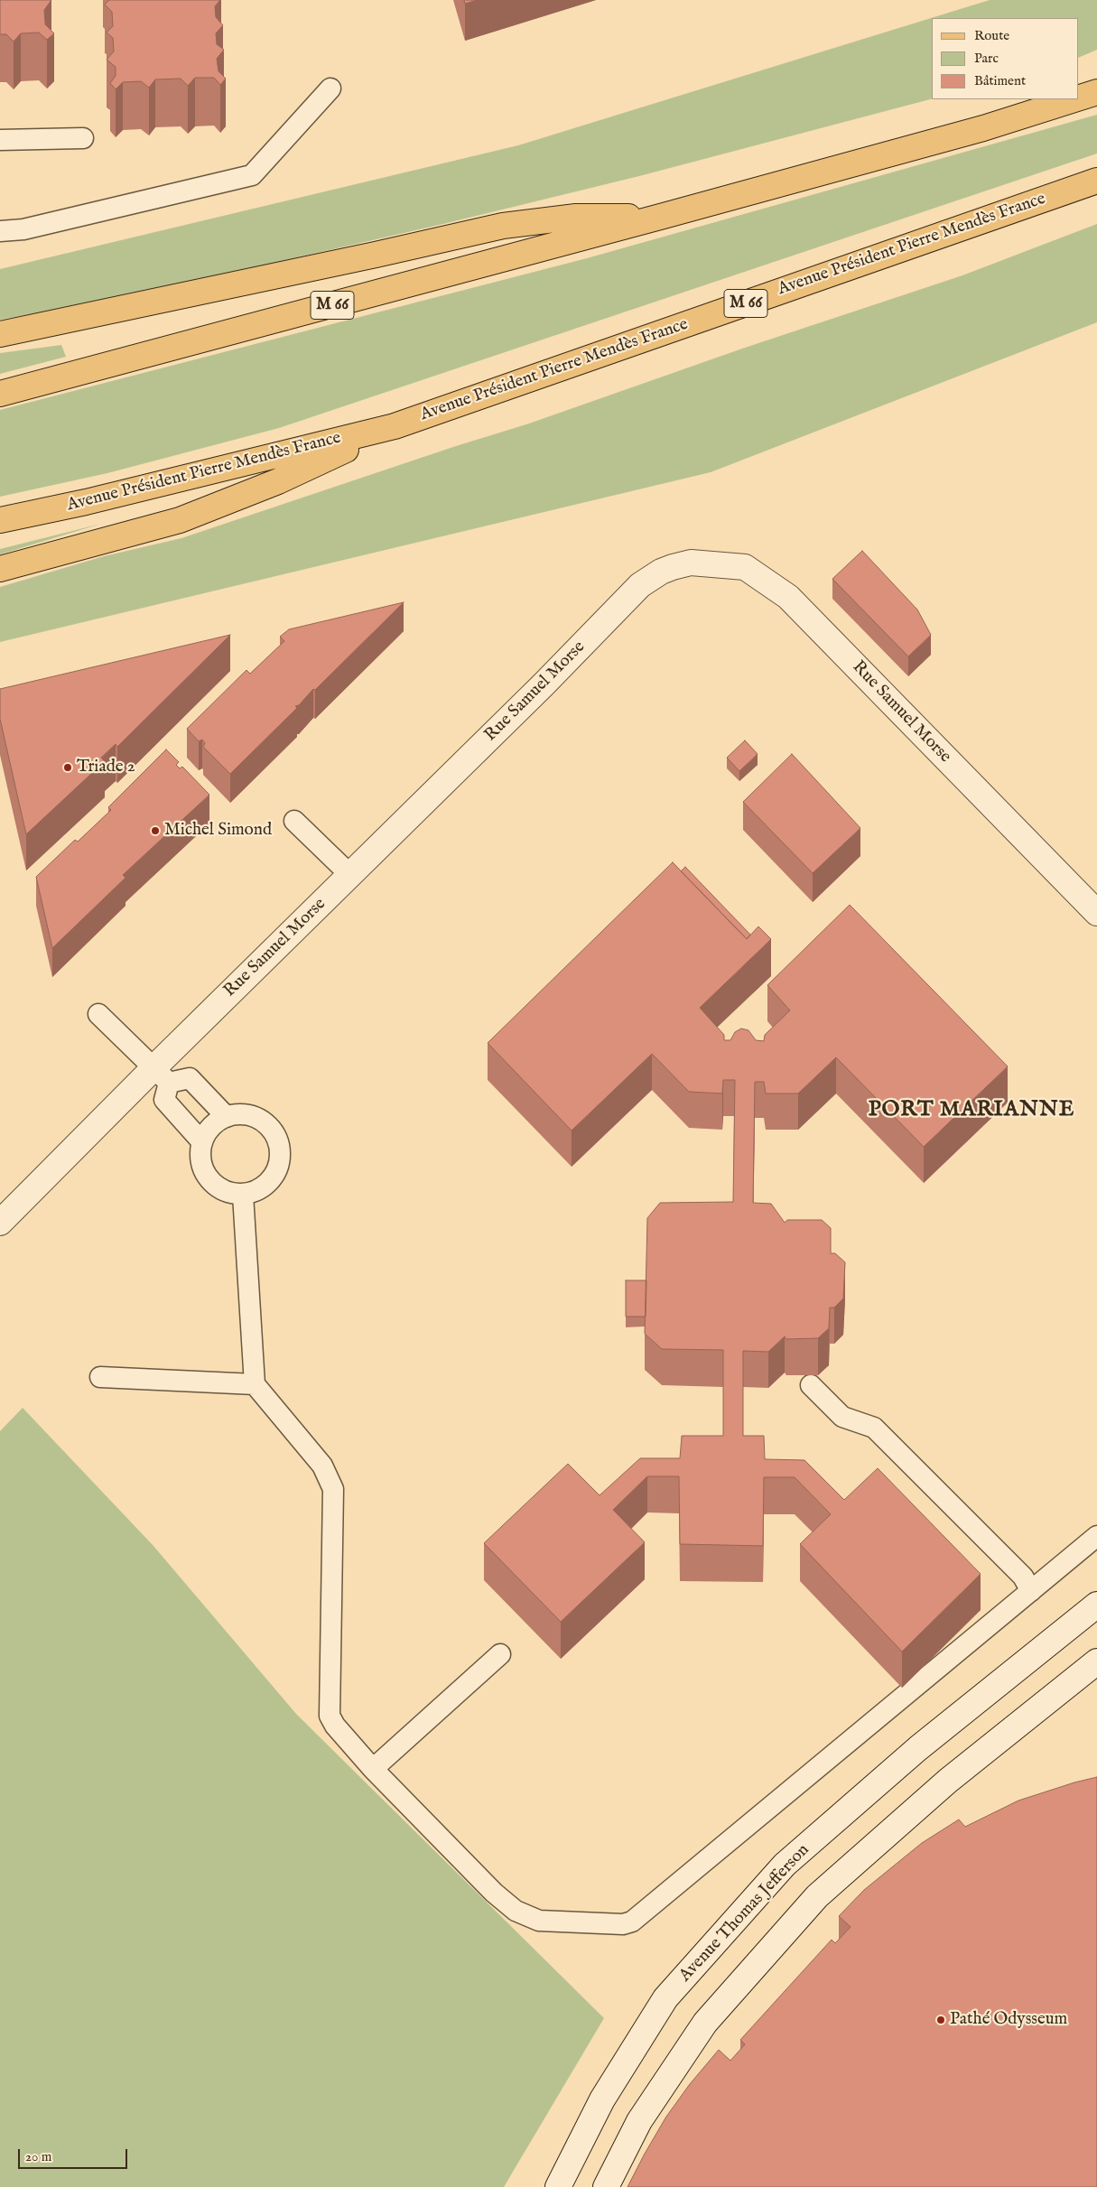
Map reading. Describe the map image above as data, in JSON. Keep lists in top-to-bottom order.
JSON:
{
  "streets": {
    "main road": ["Avenue Président Pierre Mendès France", "M 66"],
    "street": ["Rue Samuel Morse", "Avenue Thomas Jefferson"]
  },
  "crossings": [
    ["Avenue Président Pierre Mendès France", "M 66"]
  ],
  "districts": ["PORT MARIANNE"],
  "places": ["Triade 2", "Michel Simond", "Pathé Odysseum"],
  "legend": ["Route", "Parc", "Bâtiment"],
  "scale_bar": "20 m"
}
